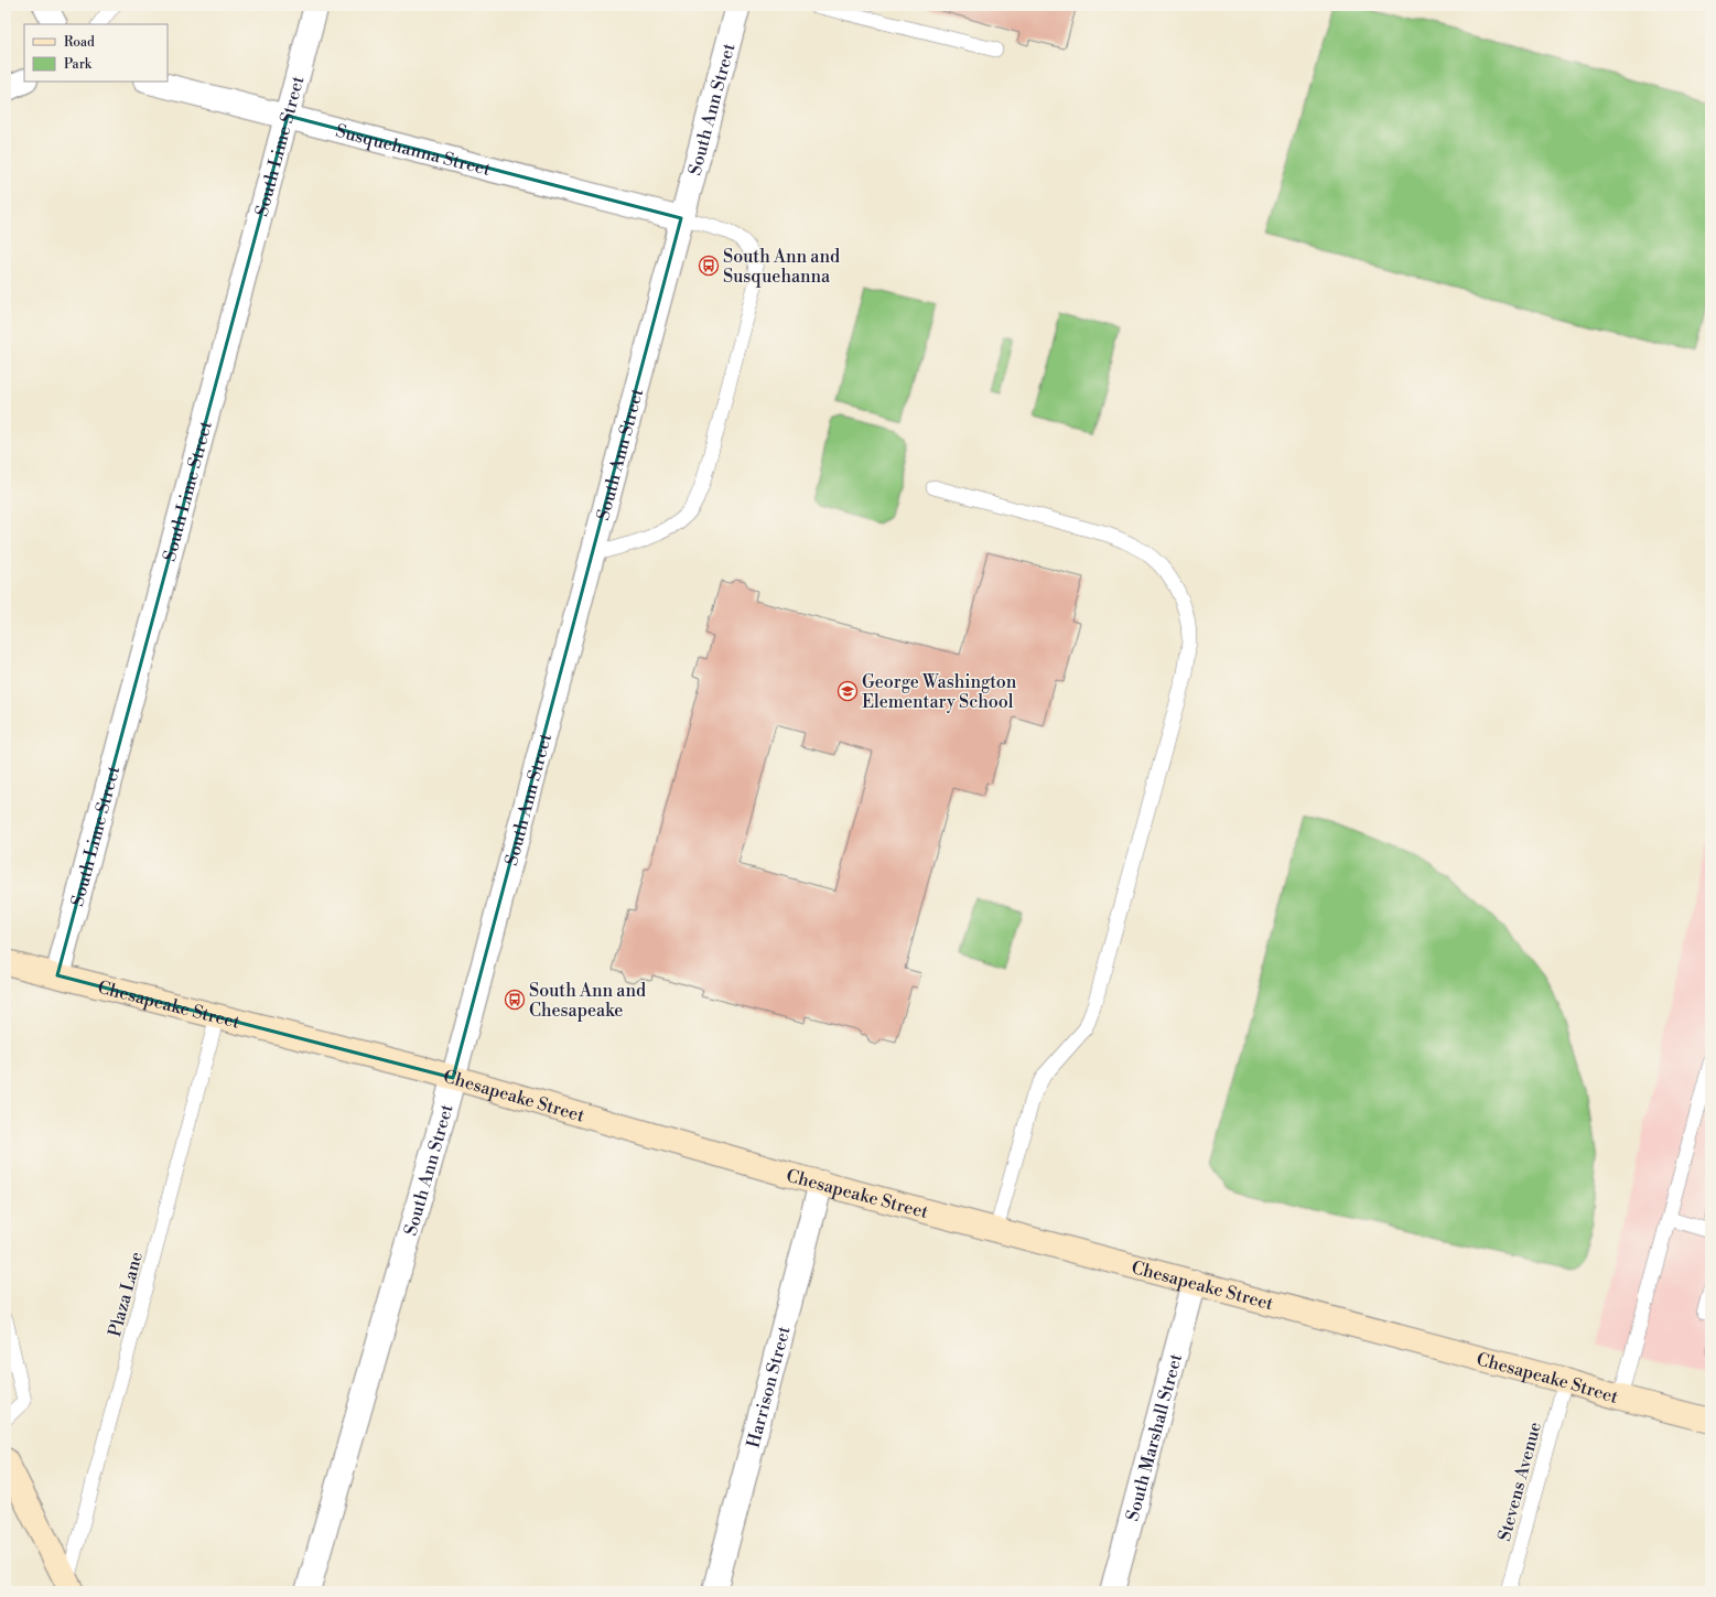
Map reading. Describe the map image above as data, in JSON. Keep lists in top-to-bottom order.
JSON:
{
  "streets": {
    "main road": ["Chesapeake Street"],
    "street": [
      "South Ann Street",
      "South Lime Street",
      "Susquehanna Street",
      "Harrison Street",
      "South Marshall Street"
    ],
    "lane": ["Plaza Lane", "Stevens Avenue"]
  },
  "crossings": [
    ["South Ann Street", "Susquehanna Street"],
    ["South Ann Street", "Chesapeake Street"],
    ["South Lime Street", "Susquehanna Street"],
    ["South Lime Street", "Chesapeake Street"],
    ["Chesapeake Street", "Plaza Lane"],
    ["Chesapeake Street", "Harrison Street"],
    ["Chesapeake Street", "South Marshall Street"],
    ["Chesapeake Street", "Stevens Avenue"]
  ],
  "places": {
    "bus stop": ["South Ann and Susquehanna", "South Ann and Chesapeake"],
    "school or university": ["George Washington Elementary School"]
  },
  "legend": ["Road", "Park"]
}
